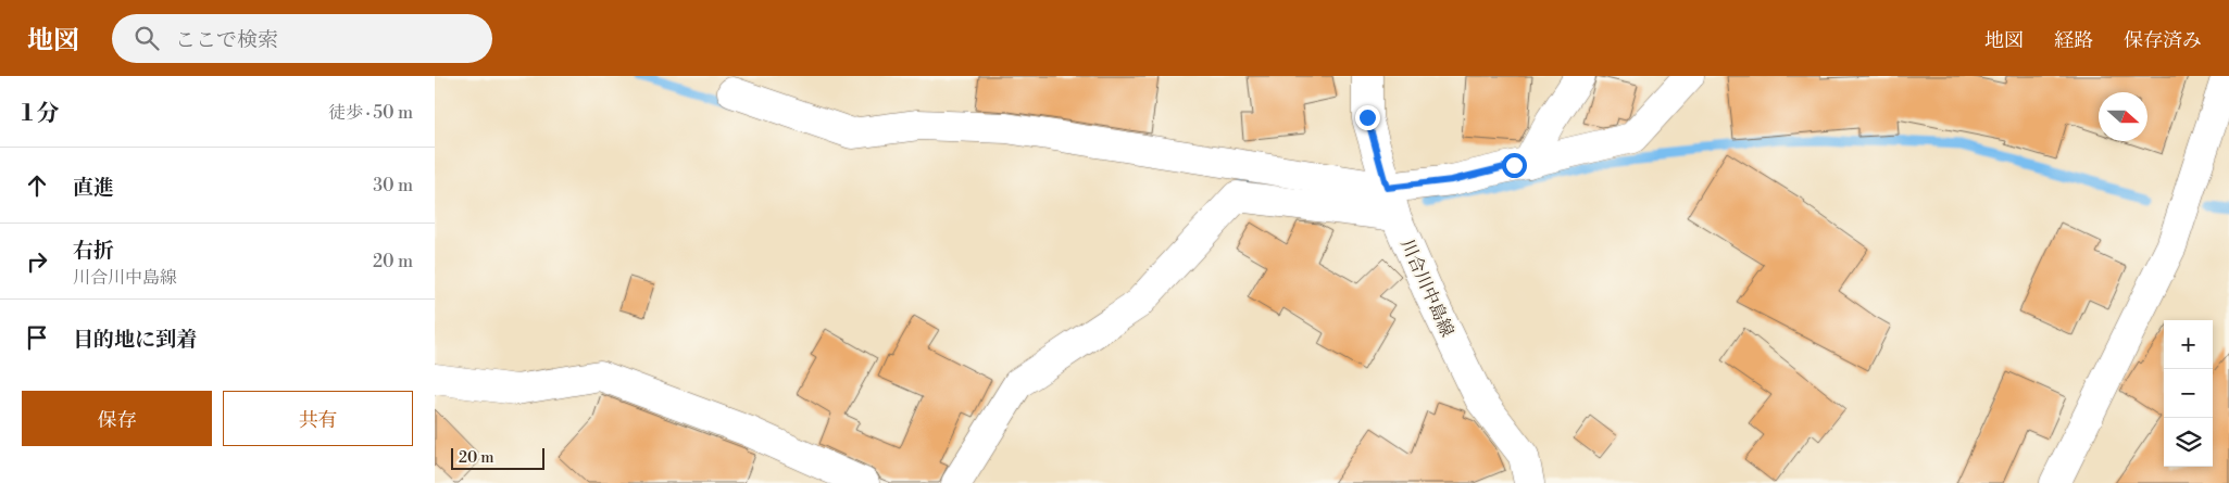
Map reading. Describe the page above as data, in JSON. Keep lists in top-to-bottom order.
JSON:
{
  "streets": {
    "street": ["川合川中島線"]
  },
  "scale_bar": "20 m",
  "north": "right",
  "page": {
    "header": "地図",
    "search": "ここで検索",
    "nav": ["地図", "経路", "保存済み"],
    "heading": ["1 分", "徒歩 · 50 m"],
    "list": [
      ["直進", "30 m"],
      ["右折", "川合川中島線", "20 m"],
      "目的地に到着"
    ],
    "map_buttons": ["+", "−"],
    "buttons": ["保存", "共有"],
    "scale": "20 m"
  }
}
